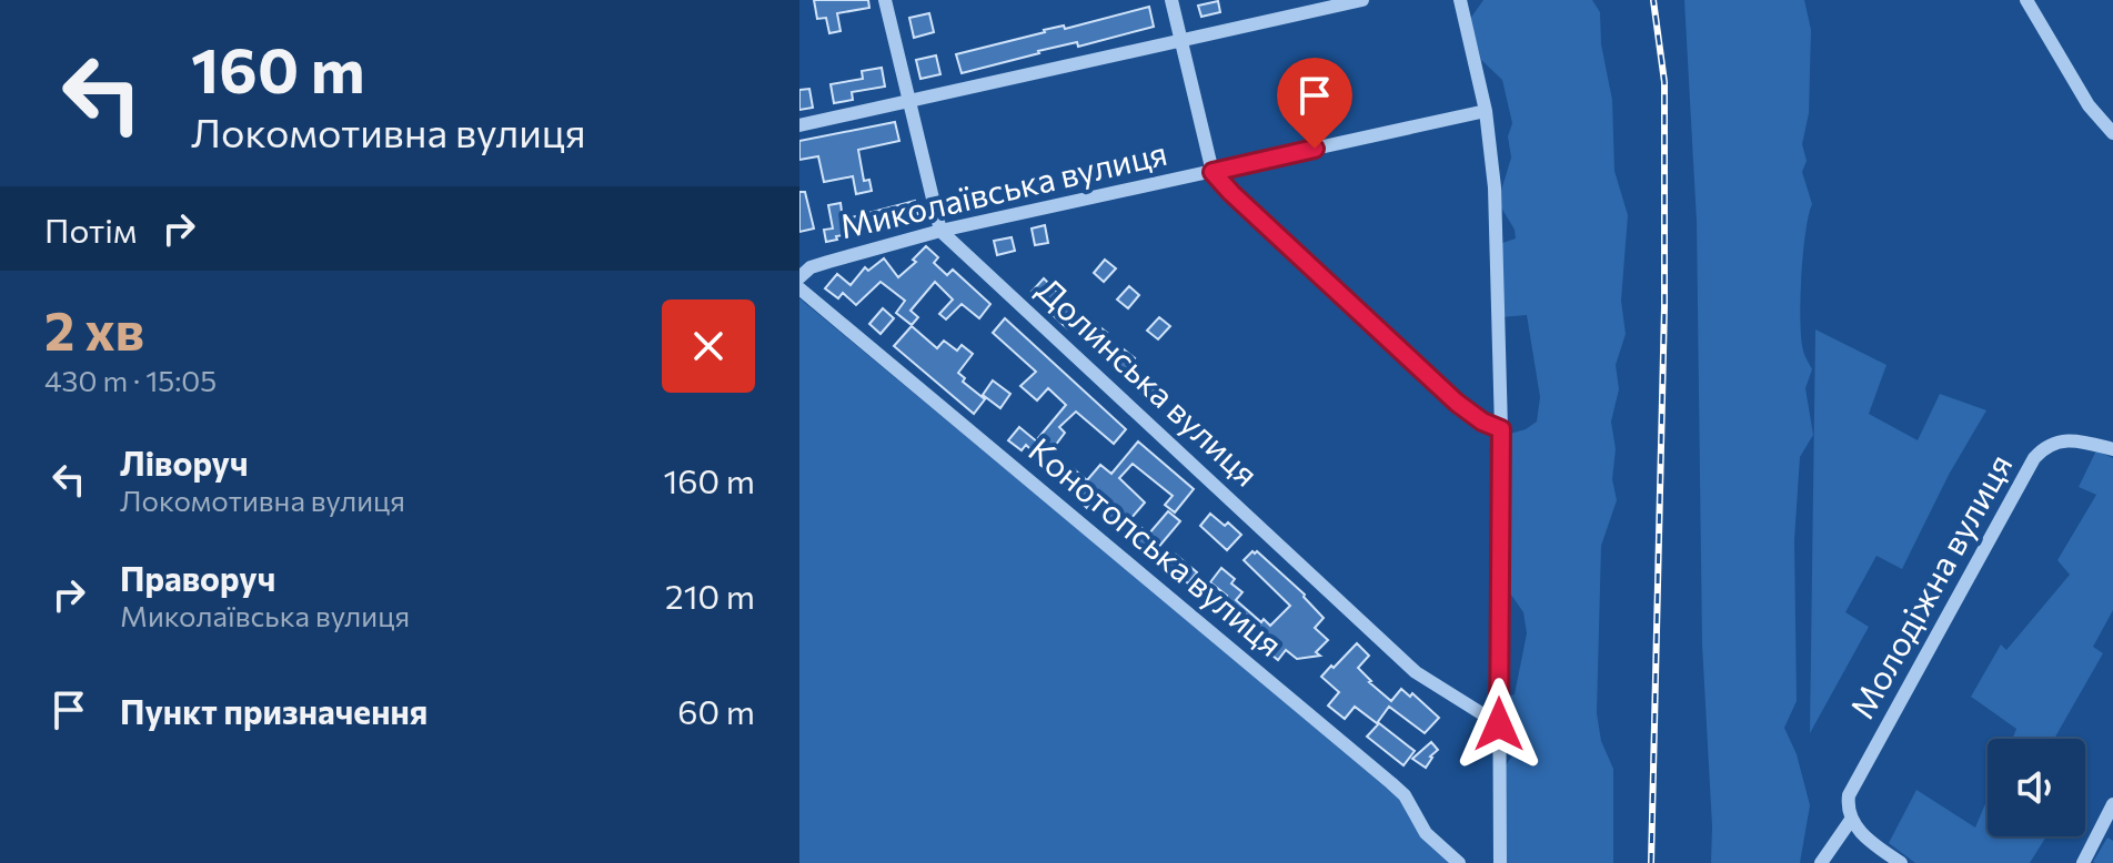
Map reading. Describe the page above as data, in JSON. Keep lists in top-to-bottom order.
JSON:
{
  "streets": {
    "street": [
      "Миколаївська вулиця",
      "Долинська вулиця",
      "Конотопська вулиця",
      "Молодіжна вулиця"
    ]
  },
  "crossings": [
    ["Миколаївська вулиця", "Долинська вулиця"]
  ],
  "page": {
    "turn": ["160 m", "Локомотивна вулиця"],
    "then": "Потім",
    "heading": ["2 хв", "430 m · 15:05"],
    "list": [
      {
        "name": "Ліворуч",
        "note": "Локомотивна вулиця",
        "value": "160 m"
      },
      {
        "name": "Праворуч",
        "note": "Миколаївська вулиця",
        "value": "210 m"
      },
      {
        "name": "Пункт призначення",
        "value": "60 m"
      }
    ]
  }
}
